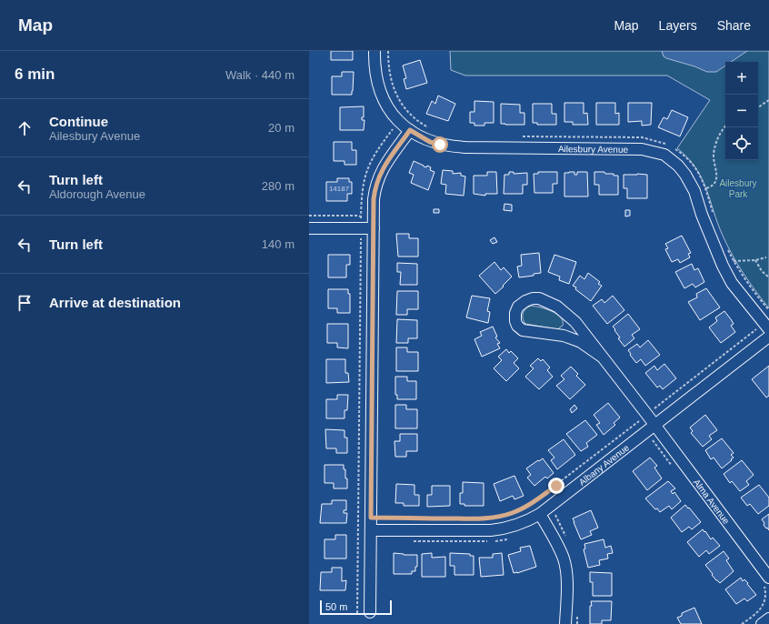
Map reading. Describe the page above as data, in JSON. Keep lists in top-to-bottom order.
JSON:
{
  "streets": {
    "street": ["Ailesbury Avenue", "Albany Avenue", "Alma Avenue"]
  },
  "crossings": [
    ["Albany Avenue", "Alma Avenue"]
  ],
  "parks": ["Ailesbury Park"],
  "house_numbers": ["14187"],
  "scale_bar": "50 m",
  "page": {
    "header": "Map",
    "nav": ["Map", "Layers", "Share"],
    "heading": ["6 min", "Walk · 440 m"],
    "map_buttons": ["+", "−"],
    "list": [
      ["Continue", "Ailesbury Avenue", "20 m"],
      ["Turn left", "Aldorough Avenue", "280 m"],
      ["Turn left", "140 m"],
      "Arrive at destination"
    ],
    "scale": "50 m"
  }
}
